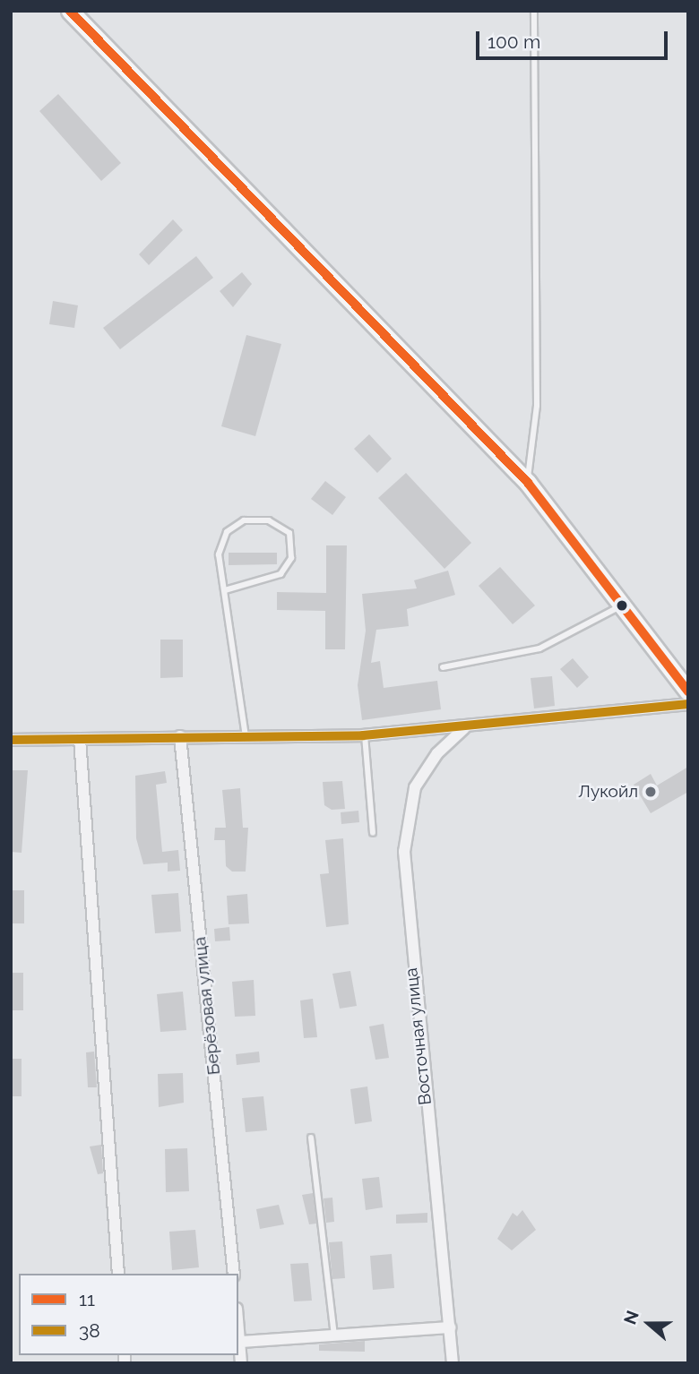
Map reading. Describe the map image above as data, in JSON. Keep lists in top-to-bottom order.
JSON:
{
  "streets": {
    "street": ["Берёзовая улица", "Восточная улица"]
  },
  "places": ["Лукойл"],
  "lines": ["transit line 11", "transit line 38"],
  "legend": ["11", "38"],
  "scale_bar": "100 m",
  "north": "left"
}
